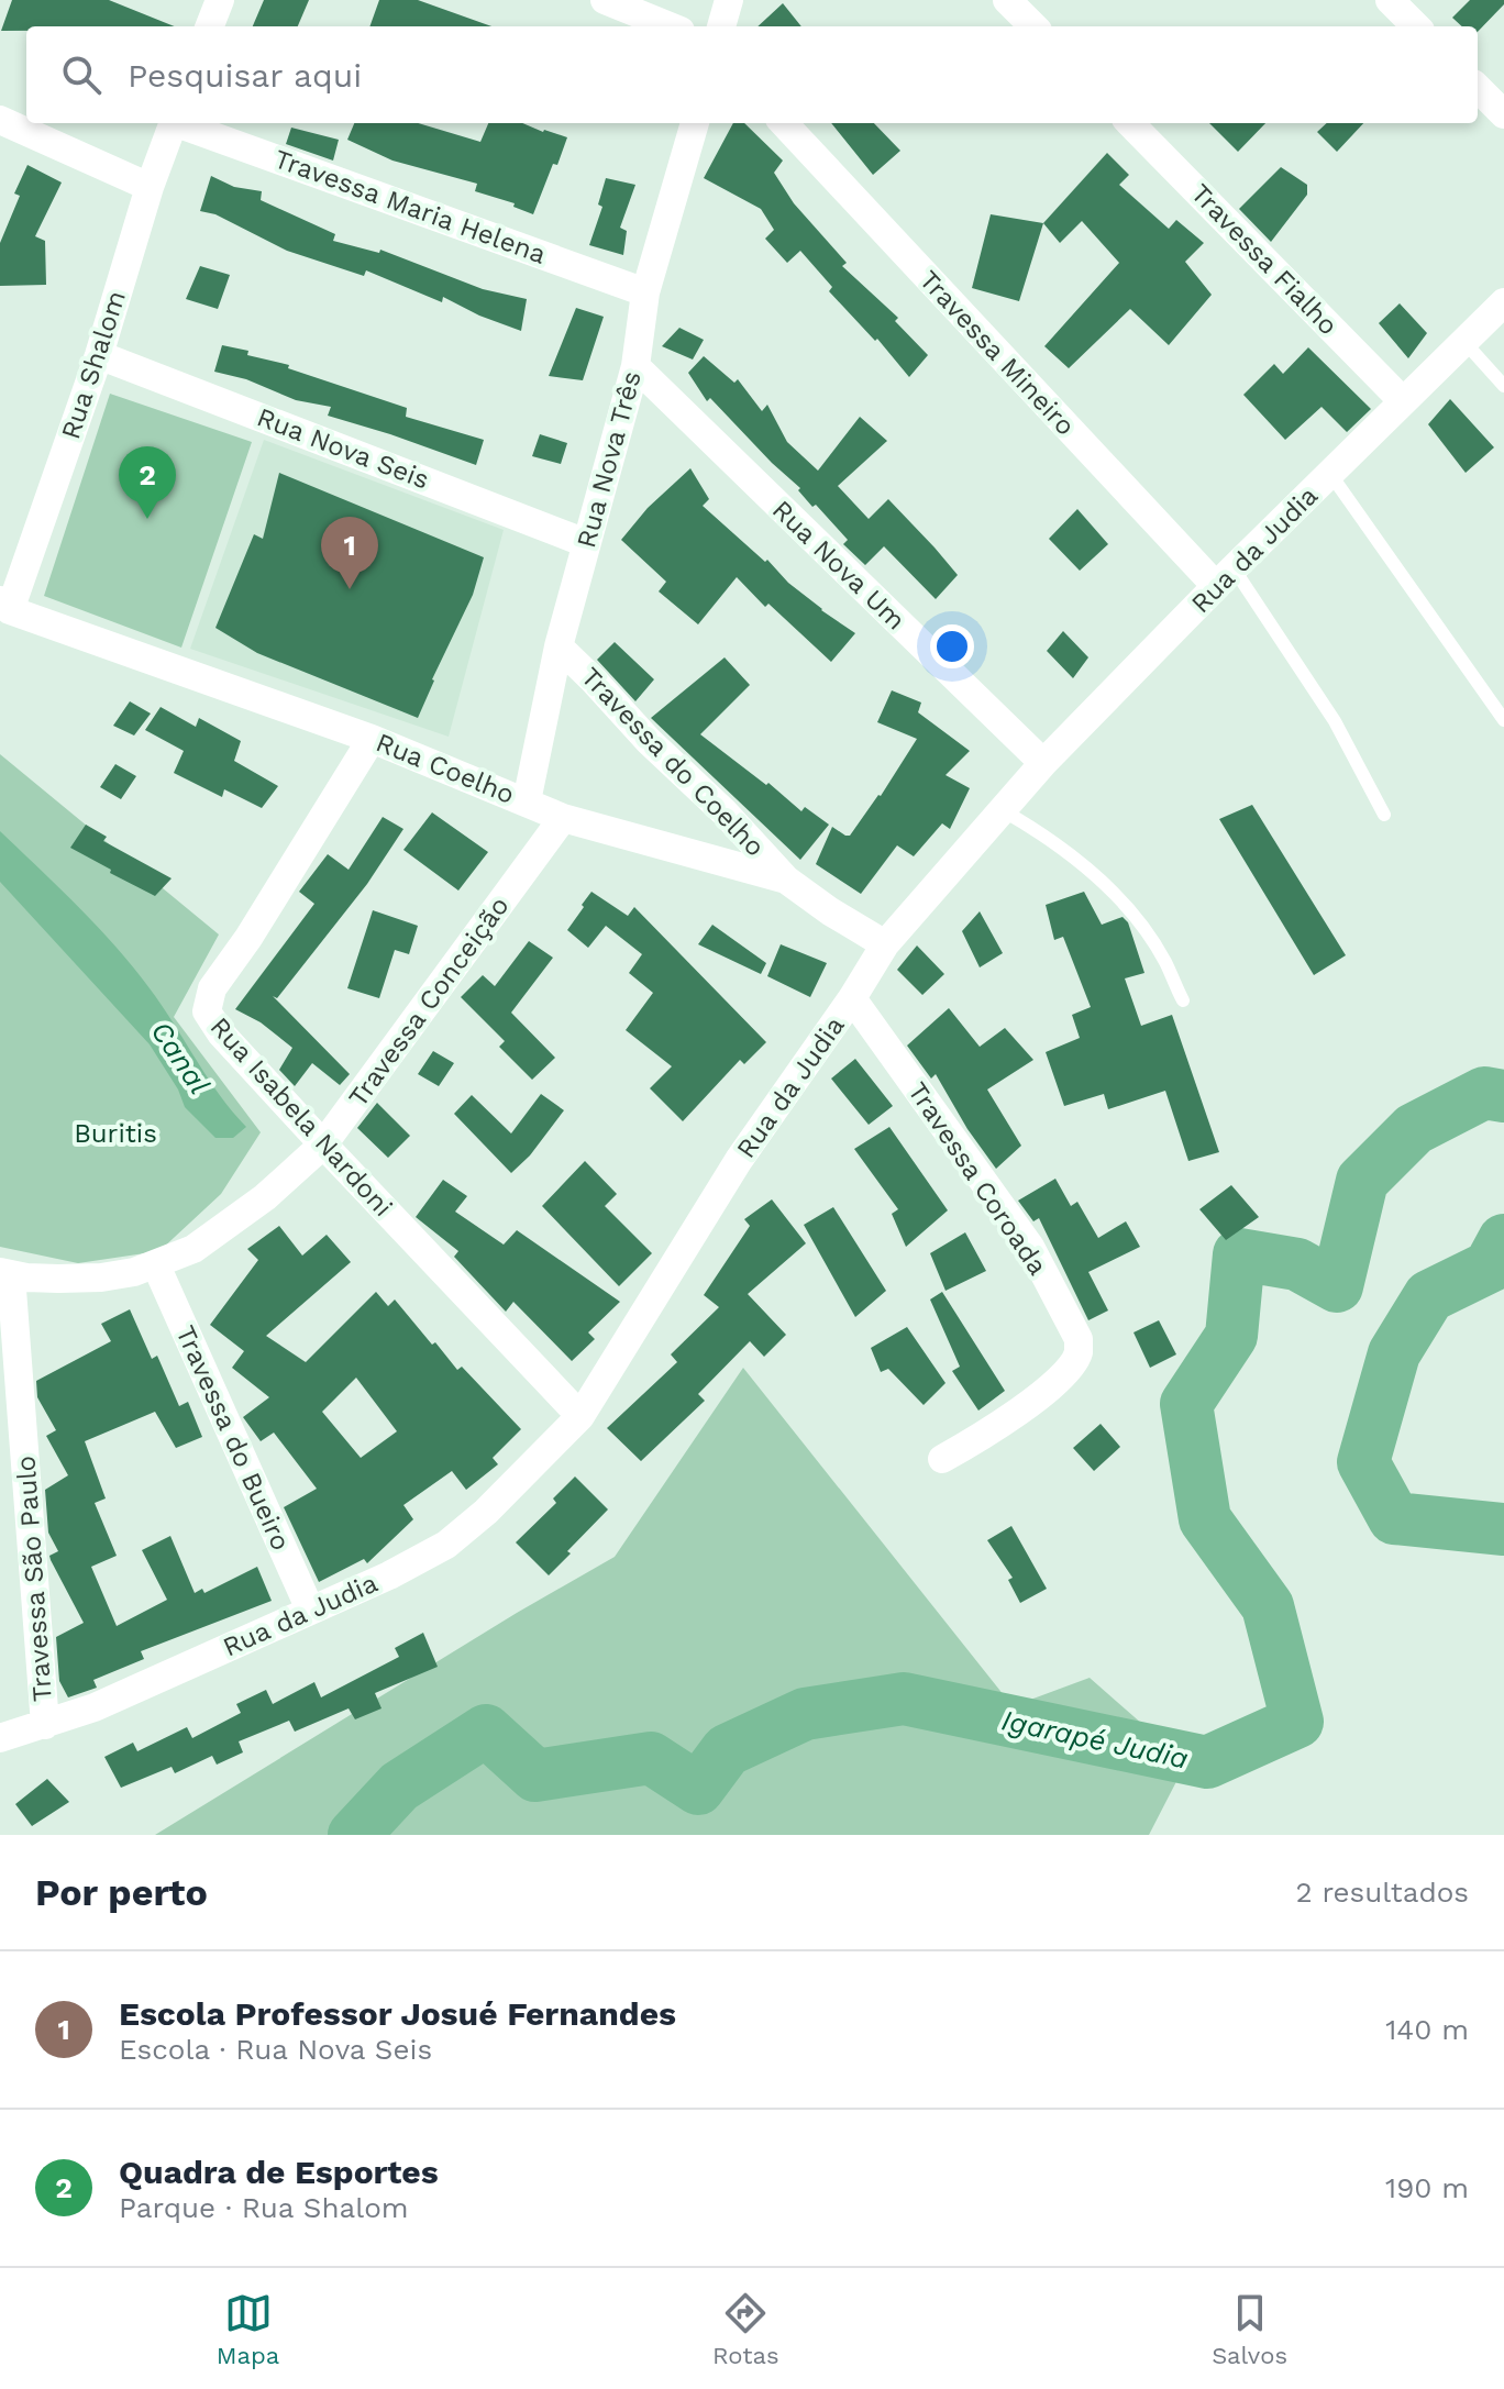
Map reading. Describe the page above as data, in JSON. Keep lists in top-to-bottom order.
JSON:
{
  "streets": {
    "street": [
      "Travessa Maria Helena",
      "Travessa Fialho",
      "Travessa Mineiro",
      "Rua Shalom",
      "Rua Nova Seis",
      "Rua Nova Três",
      "Rua da Judia",
      "Rua Nova Um",
      "Travessa do Coelho",
      "Rua Coelho",
      "Travessa Conceição",
      "Rua Isabela Nardoni",
      "Travessa Coroada",
      "Travessa do Bueiro",
      "Travessa São Paulo"
    ]
  },
  "crossings": [
    ["Travessa Maria Helena", "Rua Nova Três"],
    ["Travessa Fialho", "Rua da Judia"],
    ["Travessa Mineiro", "Rua da Judia"],
    ["Rua Shalom", "Rua Nova Seis"],
    ["Rua Shalom", "Rua Coelho"],
    ["Rua Nova Seis", "Rua Nova Três"],
    ["Rua Nova Três", "Rua Nova Um"],
    ["Rua Nova Três", "Travessa do Coelho"],
    ["Rua Nova Três", "Rua Coelho"],
    ["Rua da Judia", "Rua Nova Um"],
    ["Rua da Judia", "Rua Coelho"],
    ["Rua da Judia", "Rua Isabela Nardoni"],
    ["Rua da Judia", "Travessa Coroada"],
    ["Rua da Judia", "Travessa do Bueiro"],
    ["Rua da Judia", "Travessa São Paulo"],
    ["Travessa do Coelho", "Rua Coelho"],
    ["Rua Coelho", "Travessa Conceição"],
    ["Rua Coelho", "Rua Isabela Nardoni"],
    ["Travessa Conceição", "Rua Isabela Nardoni"],
    ["Travessa Conceição", "Travessa do Bueiro"],
    ["Travessa Conceição", "Travessa São Paulo"]
  ],
  "water": ["Canal", "Igarapé Judia"],
  "parks": ["Buritis"],
  "page": {
    "search": "Pesquisar aqui",
    "pins": ["2", "1"],
    "heading": ["Por perto", "2 resultados"],
    "list": [
      {
        "mark": "1",
        "name": "Escola Professor Josué Fernandes",
        "note": "Escola · Rua Nova Seis",
        "value": "140 m"
      },
      {
        "mark": "2",
        "name": "Quadra de Esportes",
        "note": "Parque · Rua Shalom",
        "value": "190 m"
      }
    ],
    "nav": ["Mapa", "Rotas", "Salvos"]
  }
}
